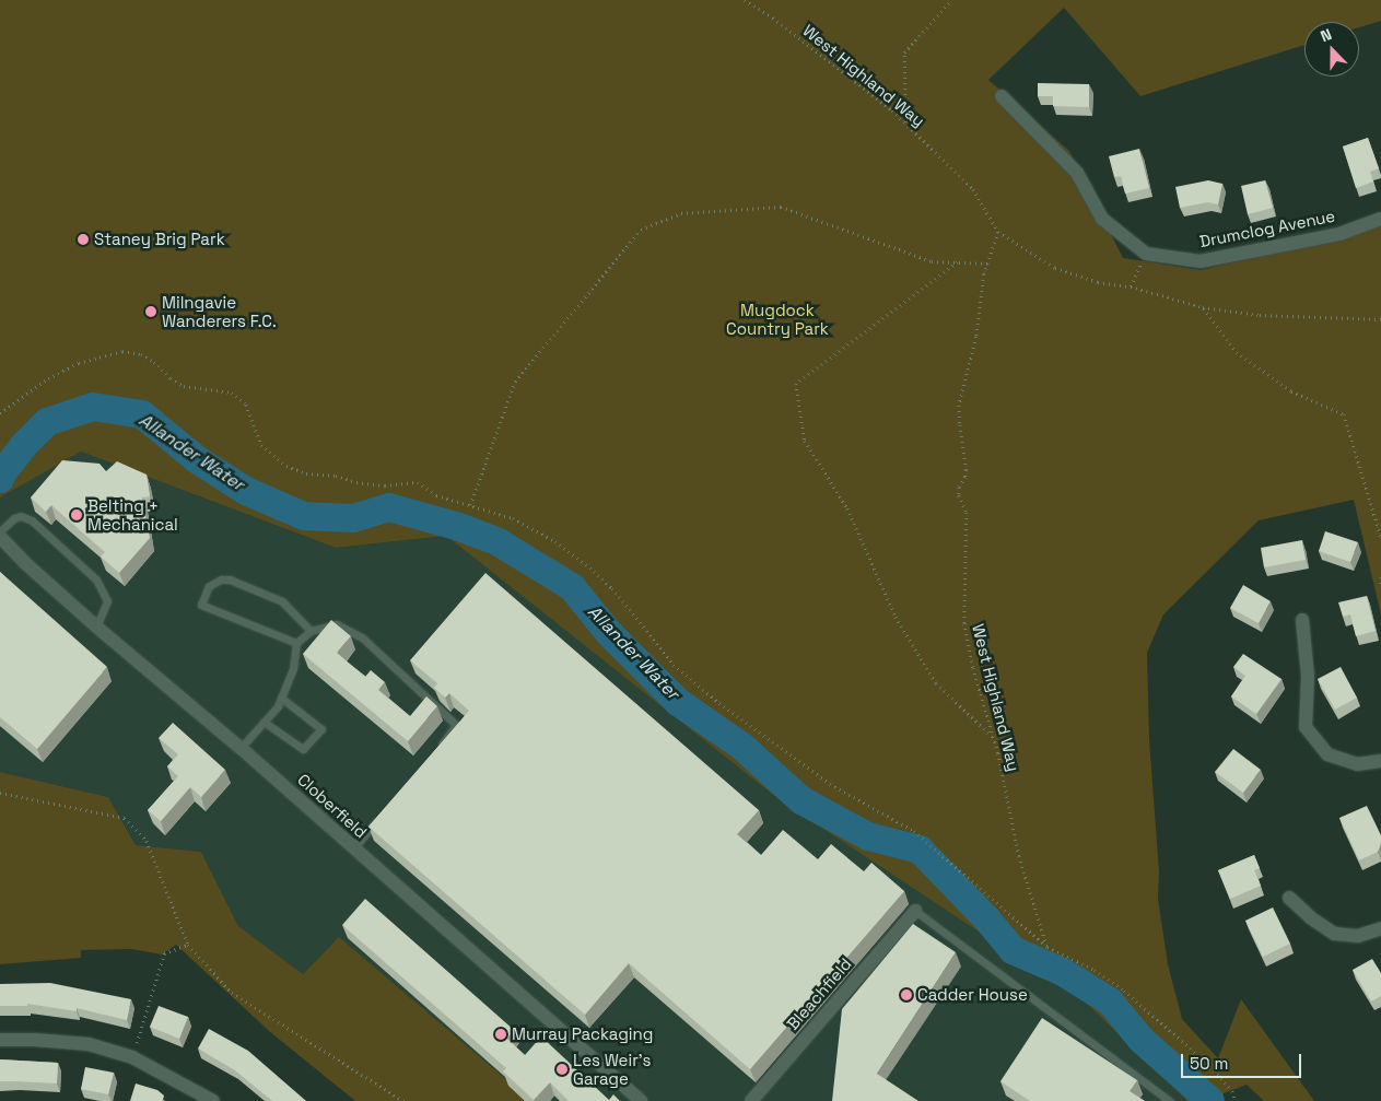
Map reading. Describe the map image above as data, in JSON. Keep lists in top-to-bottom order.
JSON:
{
  "streets": {
    "street": ["Drumclog Avenue", "Cloberfield", "Bleachfield"],
    "path": ["West Highland Way"]
  },
  "water": ["Allander Water"],
  "parks": ["Mugdock Country Park"],
  "places": [
    "Staney Brig Park",
    "Milngavie Wanderers F.C.",
    "Belting + Mechanical",
    "Cadder House",
    "Murray Packaging",
    "Les Weir's Garage"
  ],
  "scale_bar": "50 m",
  "north": "top"
}
